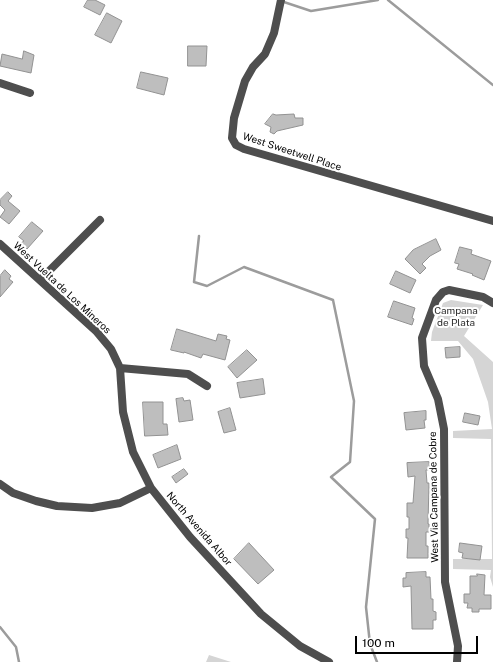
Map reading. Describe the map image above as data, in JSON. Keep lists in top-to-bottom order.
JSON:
{
  "streets": {
    "street": [
      "West Sweetwell Place",
      "West Vuelta de Los Mineros",
      "West Via Campana de Cobre",
      "North Avenida Albor"
    ]
  },
  "crossings": [
    ["West Vuelta de Los Mineros", "North Avenida Albor"]
  ],
  "parks": ["Campana de Plata"],
  "scale_bar": "100 m"
}
